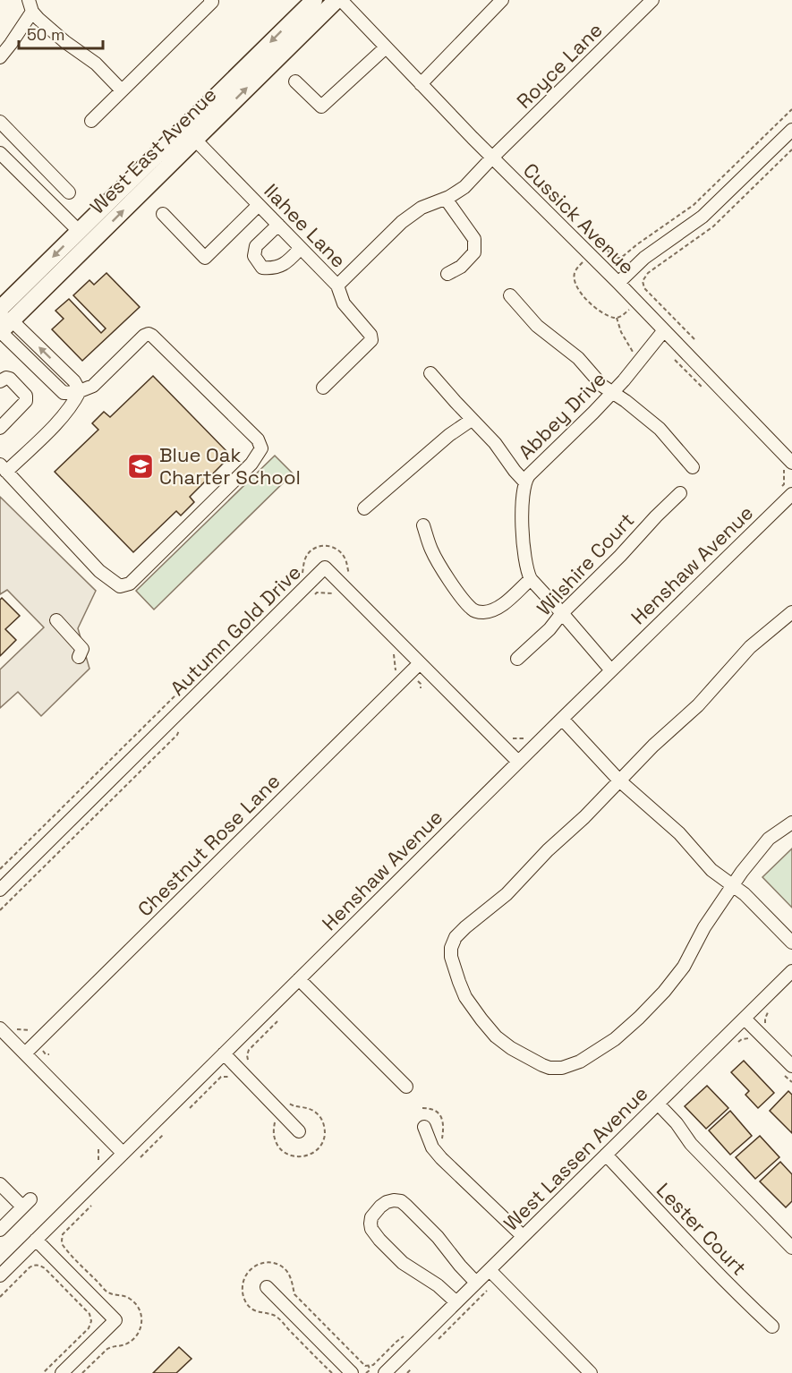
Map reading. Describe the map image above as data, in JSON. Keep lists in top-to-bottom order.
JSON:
{
  "streets": {
    "main road": ["West East Avenue"],
    "street": [
      "Royce Lane",
      "Cussick Avenue",
      "Ilahee Lane",
      "Abbey Drive",
      "Wilshire Court",
      "Henshaw Avenue",
      "Autumn Gold Drive",
      "Chestnut Rose Lane",
      "West Lassen Avenue",
      "Lester Court"
    ]
  },
  "crossings": [
    ["Royce Lane", "Cussick Avenue"],
    ["Royce Lane", "Ilahee Lane"],
    ["West East Avenue", "Cussick Avenue"],
    ["West East Avenue", "Ilahee Lane"],
    ["Cussick Avenue", "Ilahee Lane"],
    ["Cussick Avenue", "Abbey Drive"],
    ["Abbey Drive", "Wilshire Court"],
    ["Abbey Drive", "Henshaw Avenue"],
    ["Henshaw Avenue", "Autumn Gold Drive"],
    ["Autumn Gold Drive", "Chestnut Rose Lane"],
    ["West Lassen Avenue", "Lester Court"]
  ],
  "places": {
    "school or university": ["Blue Oak Charter School"]
  },
  "scale_bar": "50 m"
}
